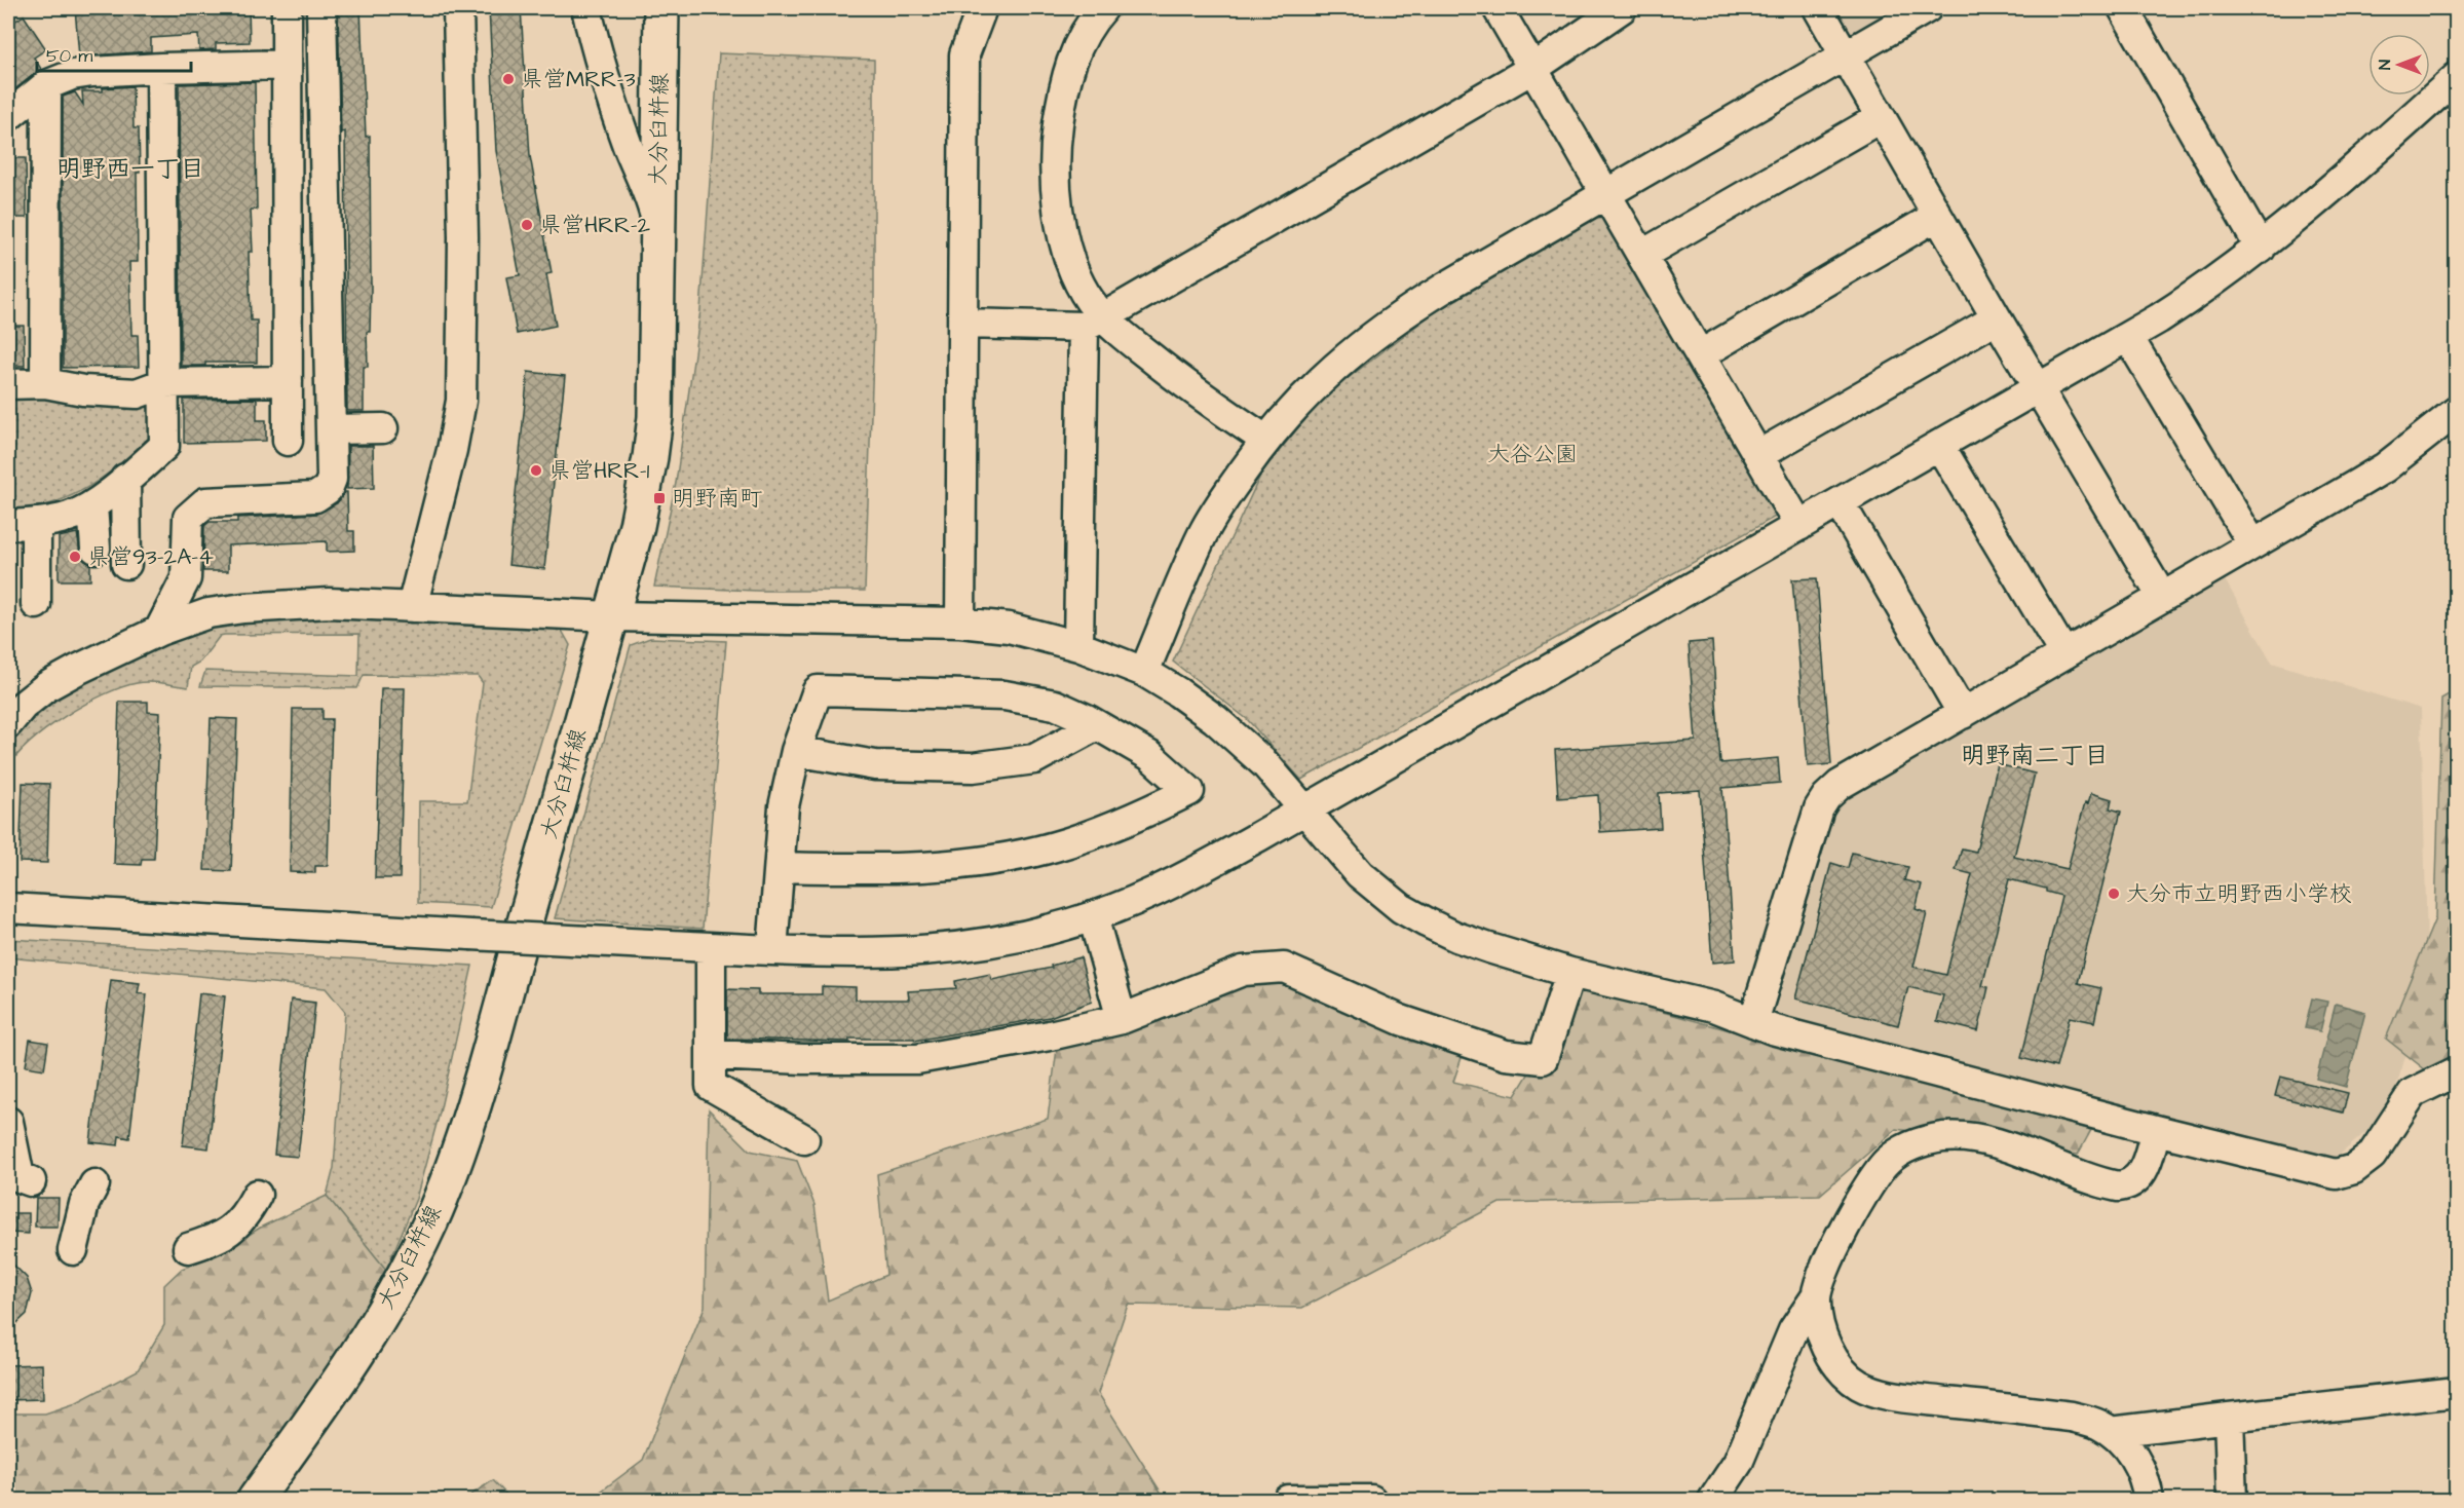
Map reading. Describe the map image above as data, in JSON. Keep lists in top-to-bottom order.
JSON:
{
  "streets": {
    "main road": ["大分臼杵線"]
  },
  "districts": ["明野西一丁目", "明野南二丁目"],
  "parks": ["大谷公園"],
  "places": {
    "other": [
      "県営MRR-3",
      "県営HRR-2",
      "県営HRR-1",
      "県営93-2A-4",
      "大分市立明野西小学校"
    ],
    "transit": ["明野南町"]
  },
  "scale_bar": "50 m",
  "north": "left"
}
